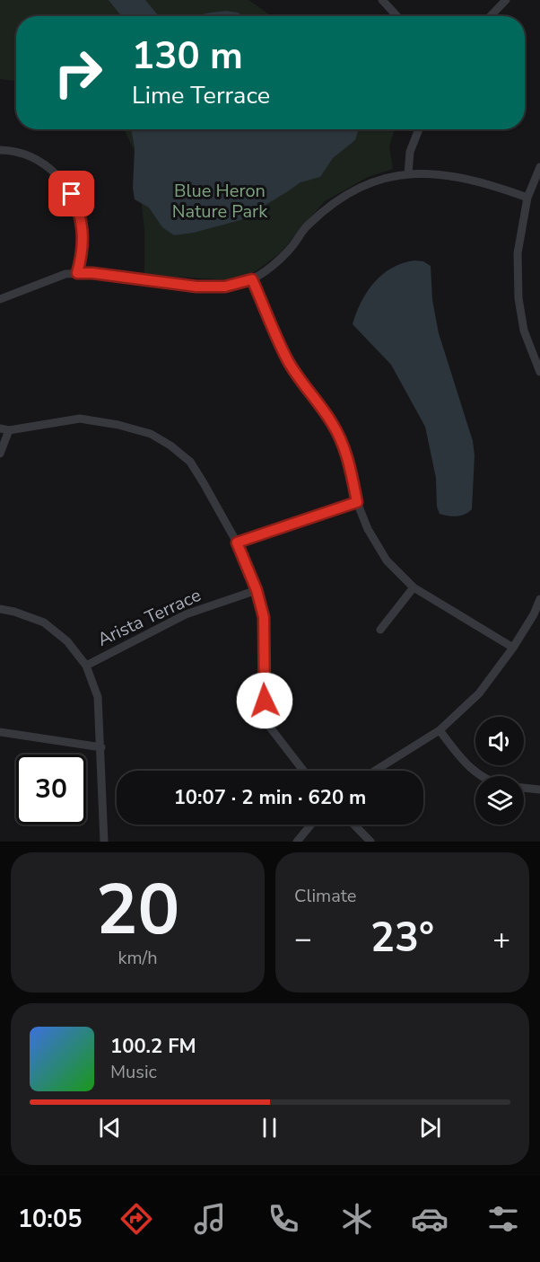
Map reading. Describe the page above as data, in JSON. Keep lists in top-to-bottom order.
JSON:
{
  "streets": {
    "street": ["Arista Terrace"]
  },
  "parks": ["Blue Heron Nature Park"],
  "page": {
    "turn": ["130 m", "Lime Terrace"],
    "limit": "30",
    "trip": "10:07 · 2 min · 620 m",
    "tile": [
      ["20", "km/h"],
      "Climate"
    ],
    "heat": ["−", "23°", "+"],
    "song": ["100.2 FM", "Music"],
    "tabs": "10:05"
  }
}
